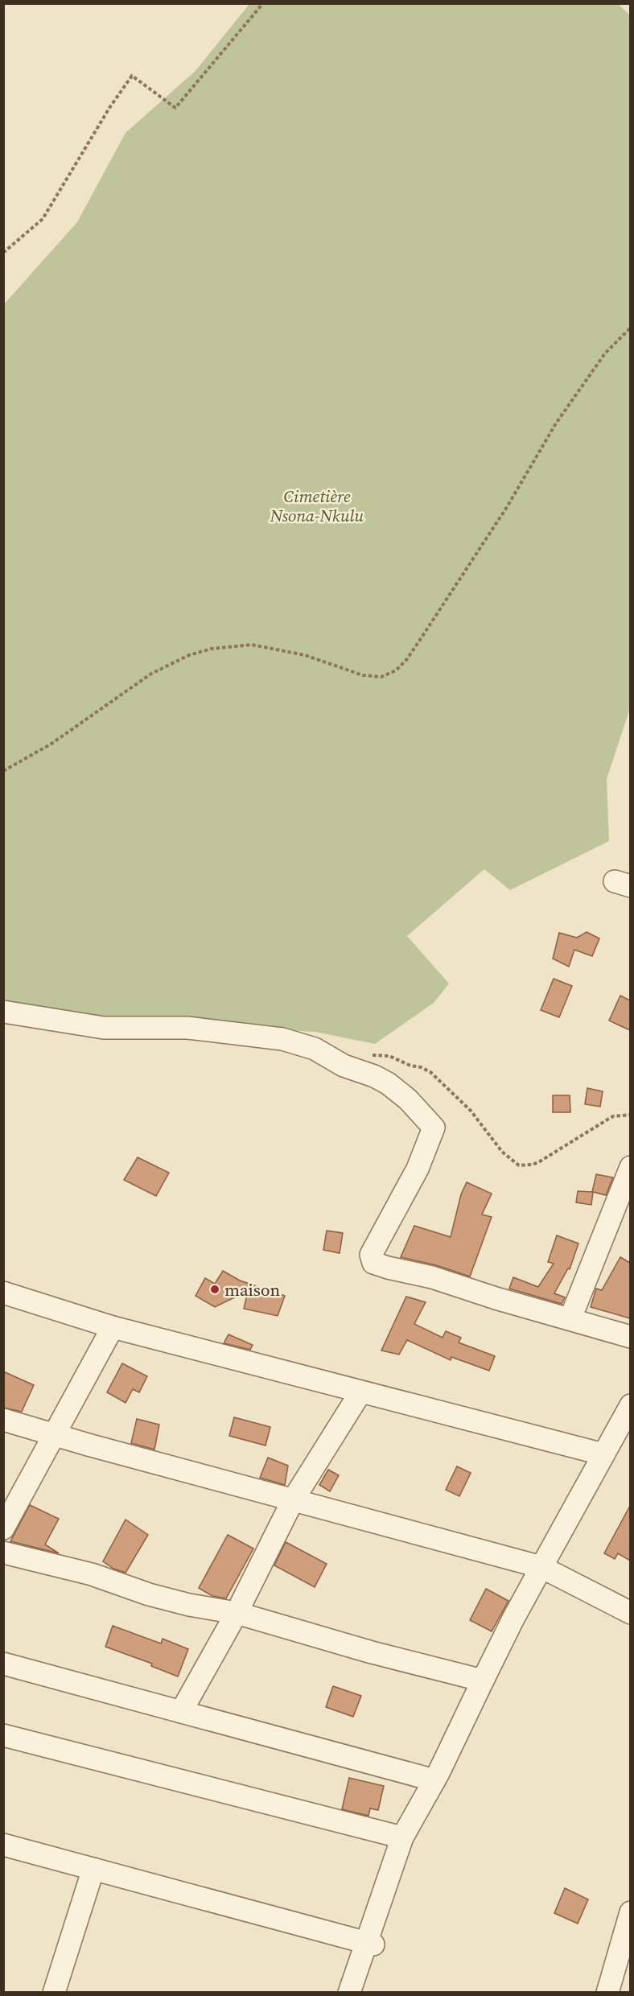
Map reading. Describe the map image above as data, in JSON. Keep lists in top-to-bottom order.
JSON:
{
  "parks": ["Cimetière Nsona-Nkulu"],
  "places": ["maison"]
}
